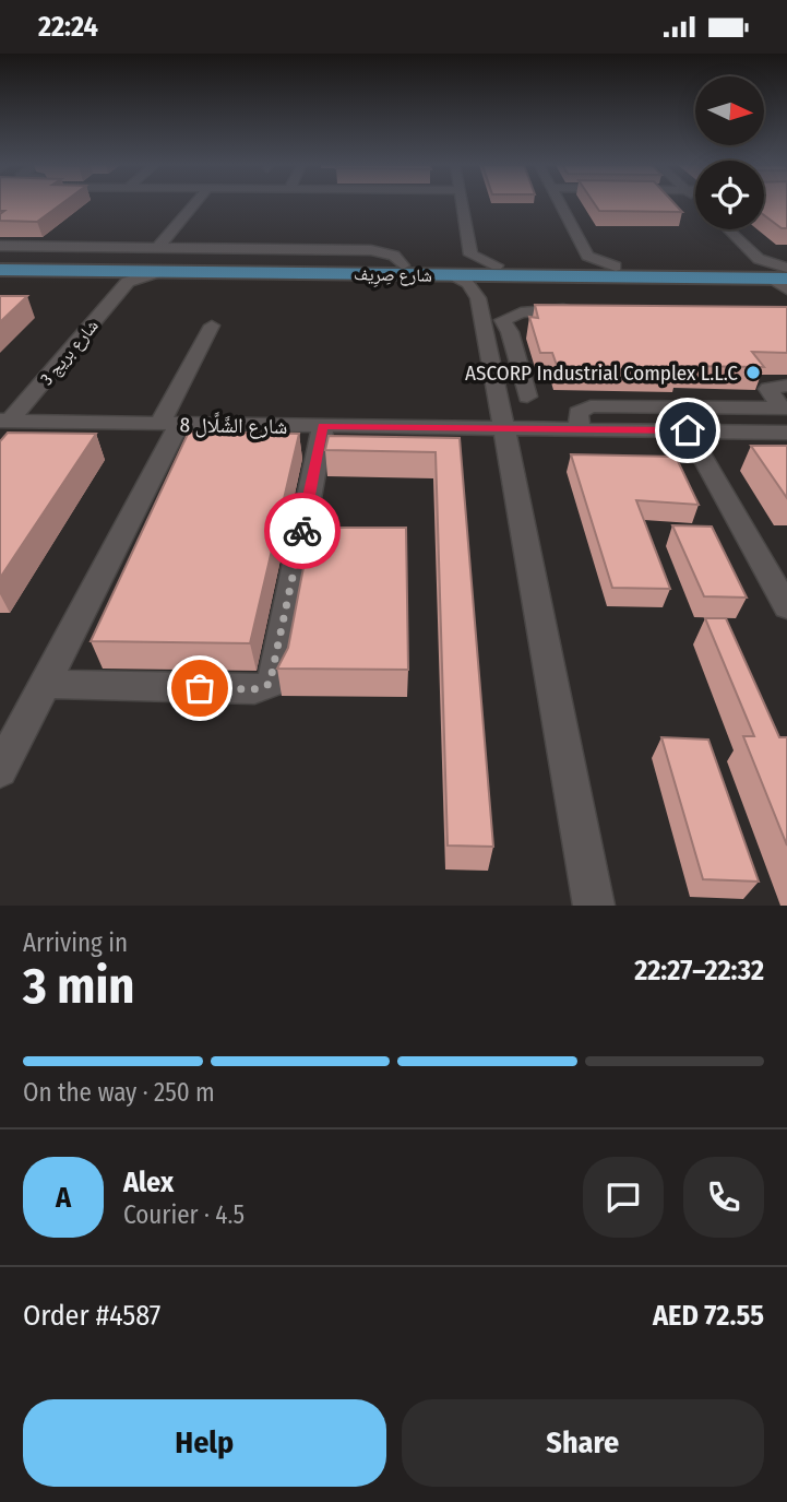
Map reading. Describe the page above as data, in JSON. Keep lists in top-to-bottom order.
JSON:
{
  "streets": {
    "main road": ["شارع صِرِيف"],
    "street": ["شارع بريج 3", "شارع الشَّلَّال 8"]
  },
  "crossings": [
    ["شارع صِرِيف", "شارع بريج 3"],
    ["شارع بريج 3", "شارع الشَّلَّال 8"]
  ],
  "places": ["ASCORP Industrial Complex L.L.C"],
  "north": "right",
  "page": {
    "status": "22:24",
    "heading": ["3 min", "Arriving in", "22:27–22:32"],
    "panel": [
      "Alex",
      "Courier · 4.5",
      "Order #4587",
      "AED 72.55"
    ],
    "bar": "On the way · 250 m",
    "round": "A",
    "buttons": ["Help", "Share"]
  }
}
